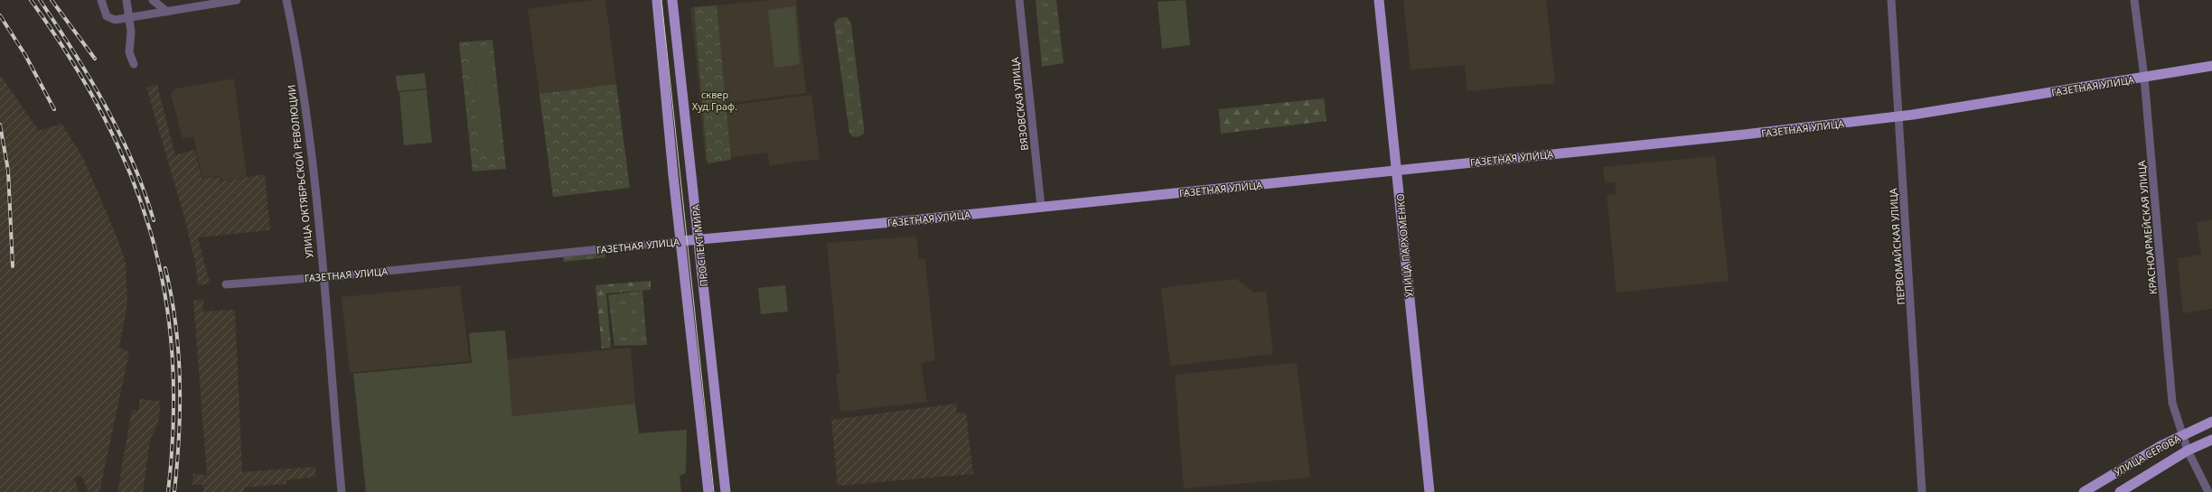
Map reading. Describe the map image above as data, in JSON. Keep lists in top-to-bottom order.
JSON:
{
  "streets": {
    "main road": [
      "ГАЗЕТНАЯ УЛИЦА",
      "ПРОСПЕКТ МИРА",
      "УЛИЦА ПАРХОМЕНКО",
      "УЛИЦА СЕРОВА"
    ],
    "street": [
      "ВЯЗОВСКАЯ УЛИЦА",
      "УЛИЦА ОКТЯБРЬСКОЙ РЕВОЛЮЦИИ",
      "КРАСНОАРМЕЙСКАЯ УЛИЦА",
      "ПЕРВОМАЙСКАЯ УЛИЦА"
    ]
  },
  "crossings": [
    ["ГАЗЕТНАЯ УЛИЦА", "ВЯЗОВСКАЯ УЛИЦА"],
    ["ГАЗЕТНАЯ УЛИЦА", "УЛИЦА ОКТЯБРЬСКОЙ РЕВОЛЮЦИИ"],
    ["ГАЗЕТНАЯ УЛИЦА", "КРАСНОАРМЕЙСКАЯ УЛИЦА"],
    ["ГАЗЕТНАЯ УЛИЦА", "ПРОСПЕКТ МИРА"],
    ["ГАЗЕТНАЯ УЛИЦА", "УЛИЦА ПАРХОМЕНКО"],
    ["ГАЗЕТНАЯ УЛИЦА", "ПЕРВОМАЙСКАЯ УЛИЦА"],
    ["КРАСНОАРМЕЙСКАЯ УЛИЦА", "УЛИЦА СЕРОВА"]
  ],
  "parks": ["сквер Худ.Граф."]
}
